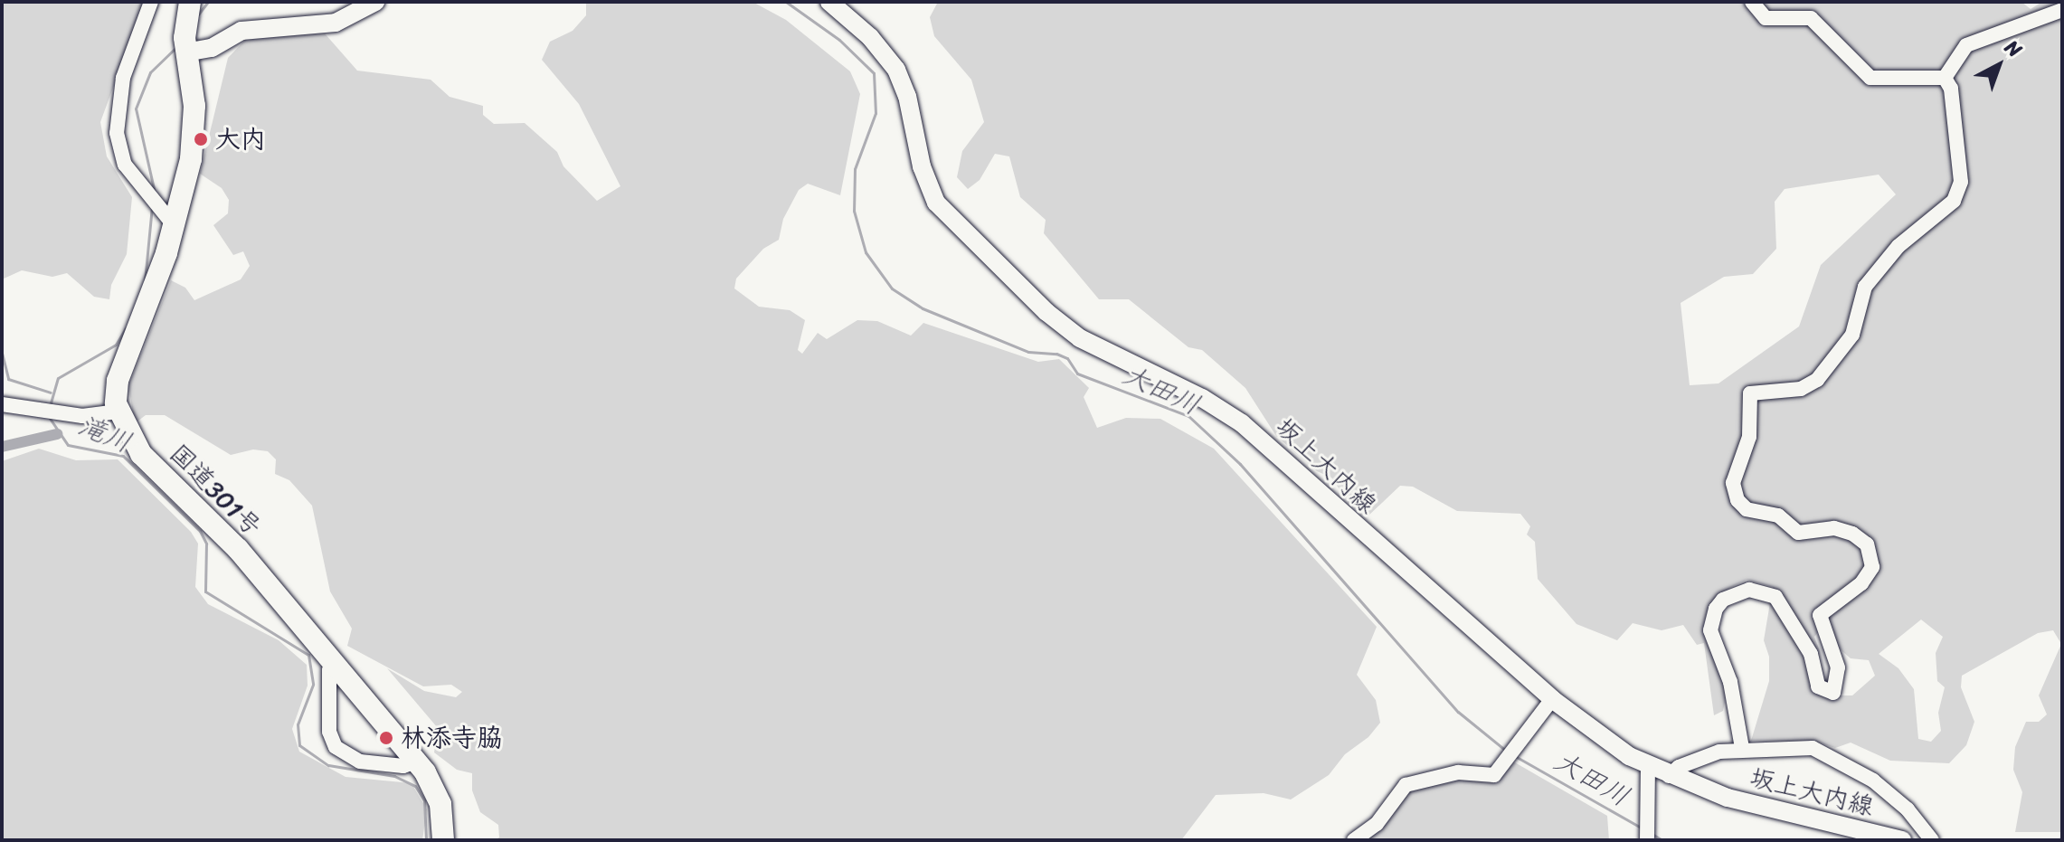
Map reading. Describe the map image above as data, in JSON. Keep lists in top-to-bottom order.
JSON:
{
  "streets": {
    "highway": ["国道301号"],
    "main road": ["坂上大内線"]
  },
  "water": ["大田川", "滝川"],
  "places": ["大内", "林添寺脇"],
  "north": "top right"
}
